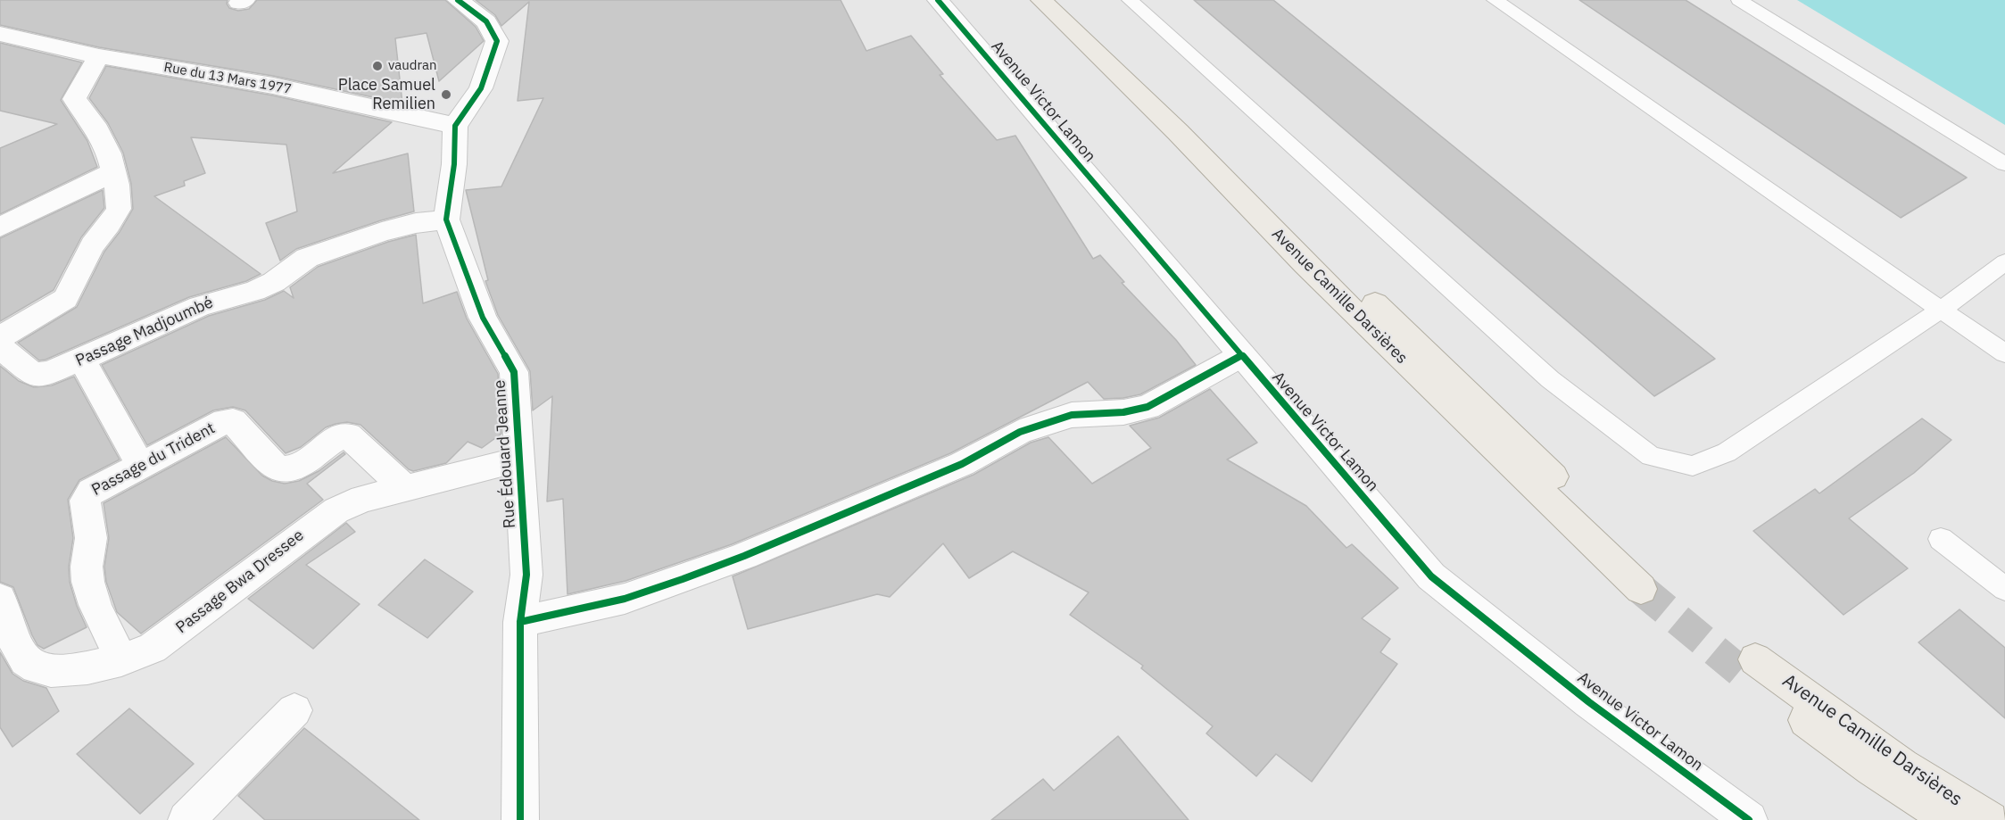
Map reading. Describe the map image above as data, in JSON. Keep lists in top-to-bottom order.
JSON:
{
  "streets": {
    "main road": ["Avenue Camille Darsières"],
    "street": [
      "Rue du 13 Mars 1977",
      "Avenue Victor Lamon",
      "Passage Madjoumbé",
      "Rue Édouard Jeanne",
      "Passage du Trident",
      "Passage Bwa Dressee"
    ]
  },
  "crossings": [
    ["Rue du 13 Mars 1977", "Rue Édouard Jeanne"],
    ["Passage Madjoumbé", "Rue Édouard Jeanne"],
    ["Rue Édouard Jeanne", "Passage Bwa Dressee"],
    ["Passage du Trident", "Passage Bwa Dressee"]
  ],
  "places": ["vaudran", "Place Samuel Remilien"]
}
